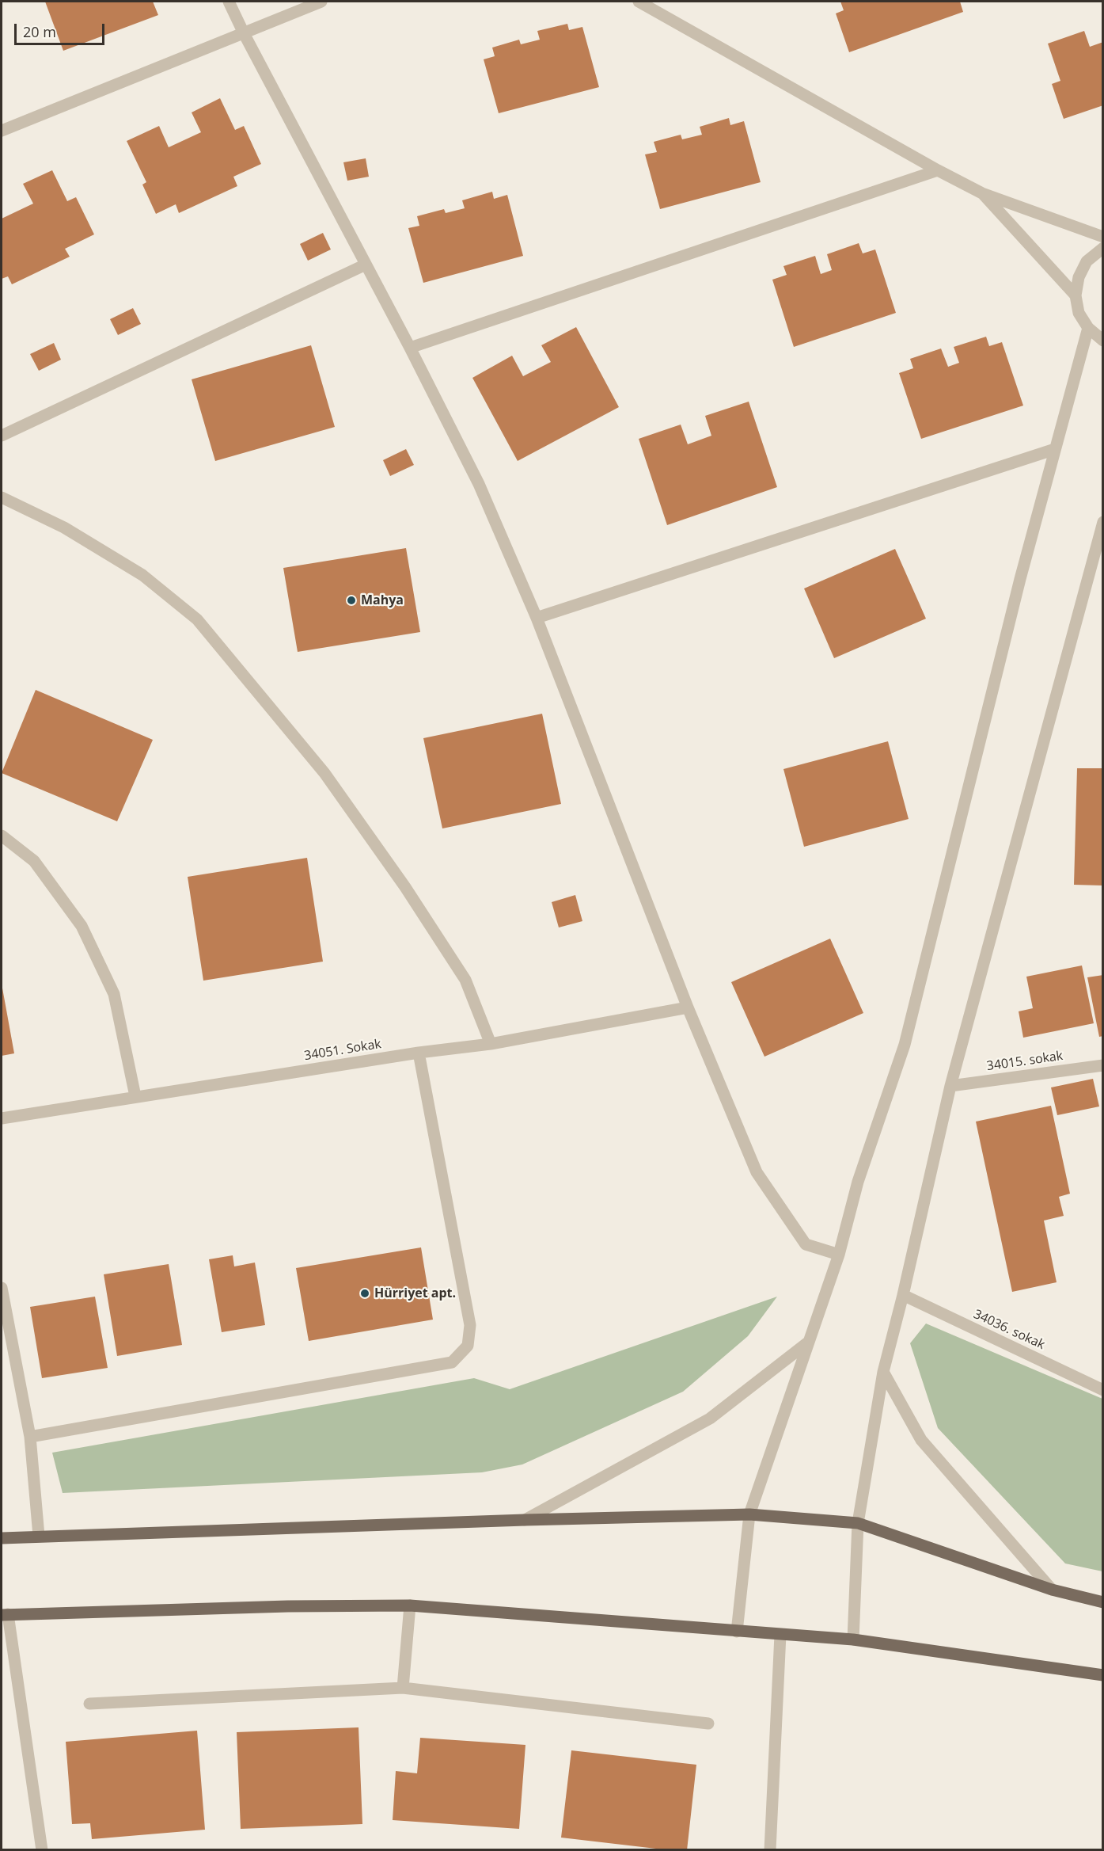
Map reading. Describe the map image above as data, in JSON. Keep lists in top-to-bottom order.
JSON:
{
  "streets": {
    "street": ["34051. Sokak", "34015. sokak", "34036. sokak"]
  },
  "places": ["Mahya", "Hürriyet apt."],
  "scale_bar": "20 m"
}
